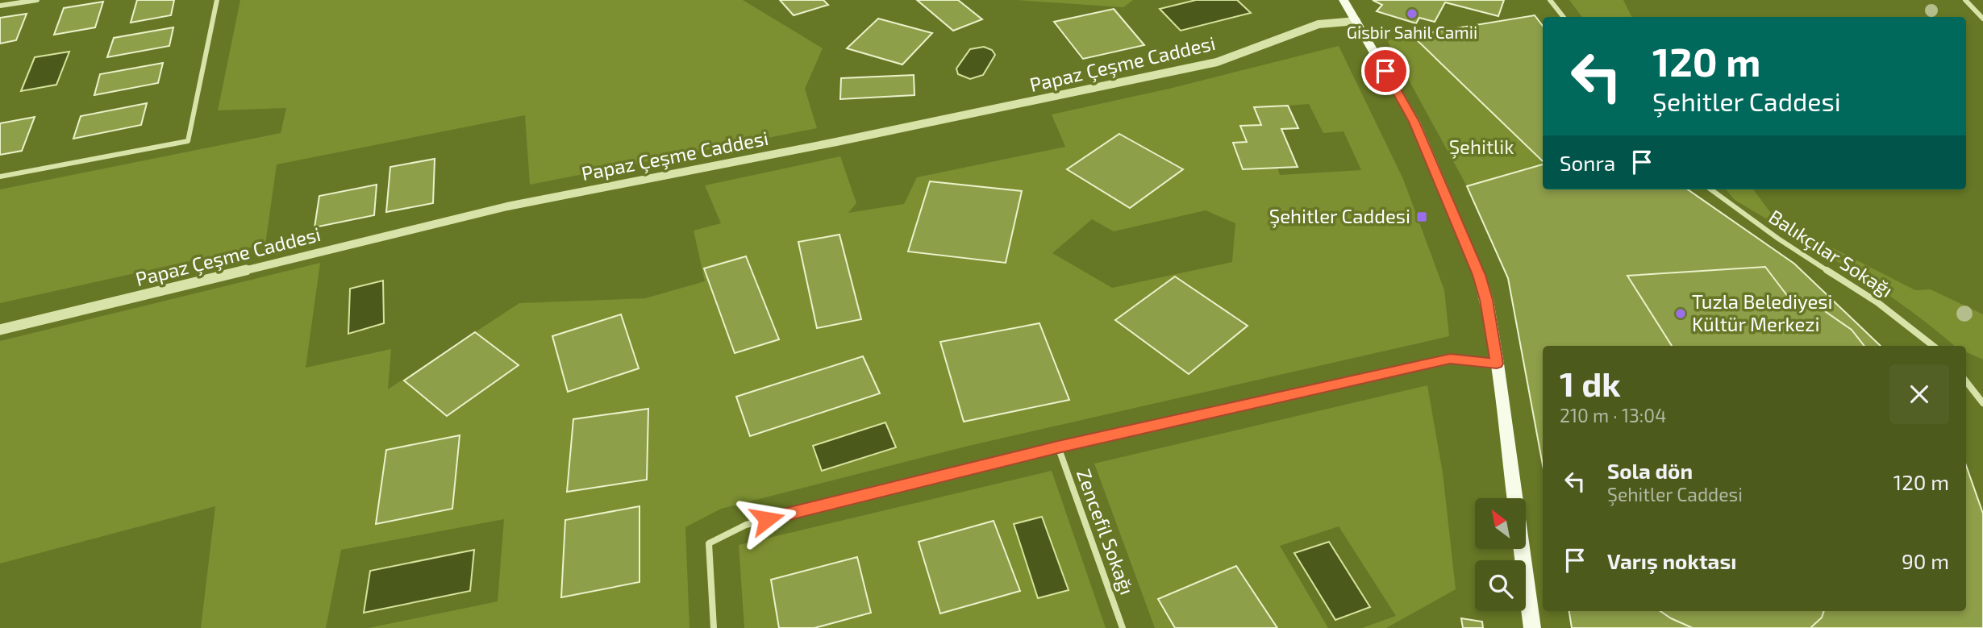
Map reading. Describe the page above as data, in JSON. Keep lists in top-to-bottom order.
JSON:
{
  "streets": {
    "street": ["Papaz Çeşme Caddesi", "Balıkçılar Sokağı", "Zencefil Sokağı"]
  },
  "parks": ["Şehitlik"],
  "places": {
    "other": ["Gisbir Sahil Camii", "Tuzla Belediyesi Kültür Merkezi"],
    "transit": ["Şehitler Caddesi"]
  },
  "north": "top left",
  "page": {
    "turn": ["120 m", "Şehitler Caddesi"],
    "then": "Sonra",
    "heading": ["1 dk", "210 m · 13:04"],
    "list": [
      {
        "name": "Sola dön",
        "note": "Şehitler Caddesi",
        "value": "120 m"
      },
      {
        "name": "Varış noktası",
        "value": "90 m"
      }
    ]
  }
}
